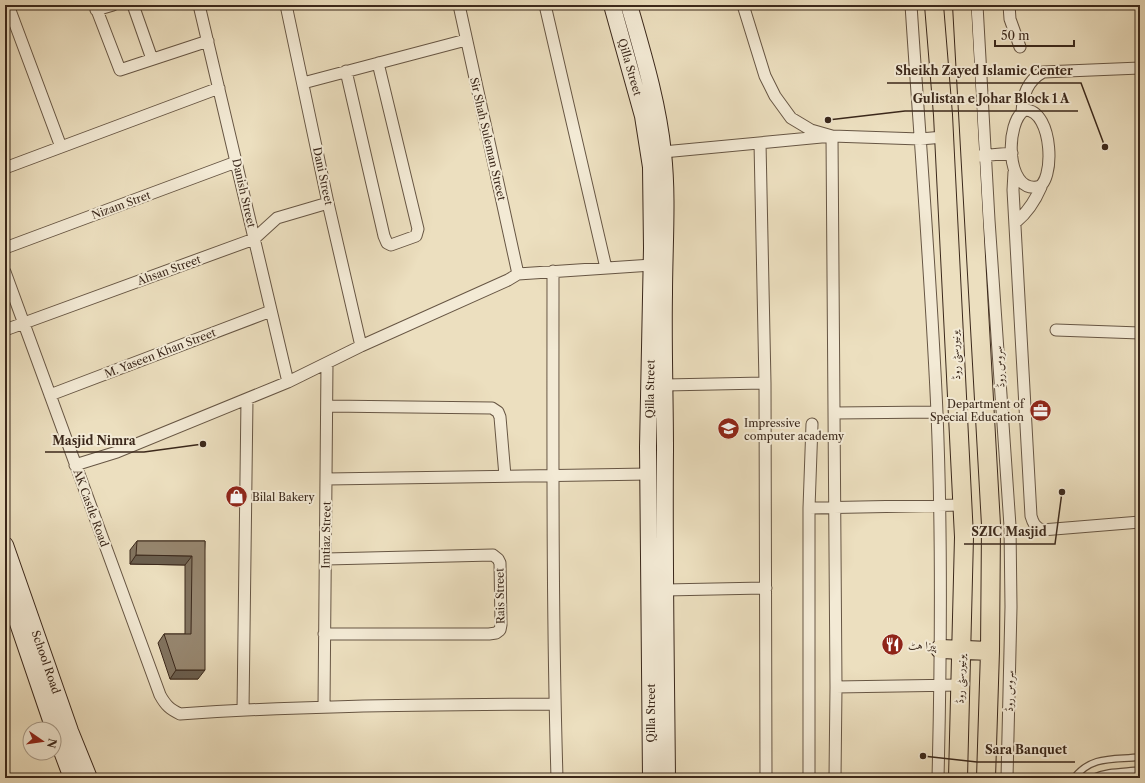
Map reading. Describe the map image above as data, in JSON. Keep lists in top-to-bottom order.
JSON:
{
  "streets": {
    "main road": ["یونیورسٹی روڈ"],
    "street": [
      "Qilla Street",
      "Sir Shah Suleman Street",
      "Dani Street",
      "Danish Street",
      "Nizam Stret",
      "Ahsan Street",
      "M. Yaseen Khan Street",
      "سروس روڈ",
      "AK Castle Road",
      "Imtiaz Street",
      "Rais Street",
      "School Road"
    ]
  },
  "crossings": [
    ["Dani Street", "Ahsan Street"],
    ["Danish Street", "Nizam Stret"],
    ["Danish Street", "Ahsan Street"],
    ["Danish Street", "M. Yaseen Khan Street"],
    ["Ahsan Street", "AK Castle Road"],
    ["M. Yaseen Khan Street", "AK Castle Road"],
    ["Imtiaz Street", "Rais Street"]
  ],
  "places": {
    "other": [
      "Gulistan e Johar Block 1 A",
      "Sheikh Zayed Islamic Center",
      "Masjid Nimra",
      "SZIC Masjid",
      "Sara Banquet"
    ],
    "office": ["Department of Special Education"],
    "school or university": ["Impressive computer academy"],
    "shop": ["Bilal Bakery"],
    "restaurant": ["پیزا ہٹ"]
  },
  "scale_bar": "50 m",
  "north": "right"
}
